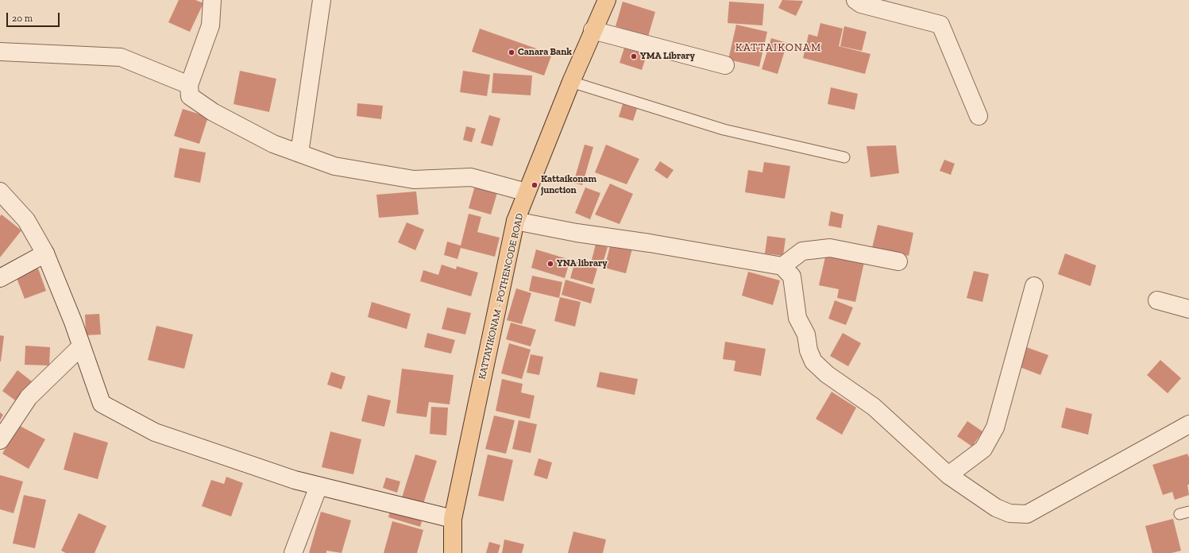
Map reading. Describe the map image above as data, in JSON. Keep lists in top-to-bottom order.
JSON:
{
  "streets": {
    "main road": ["KATTAYIKONAM - POTHENCODE ROAD"]
  },
  "districts": ["KATTAIKONAM"],
  "places": [
    "Canara Bank",
    "YMA Library",
    "Kattaikonam junction",
    "YNA library"
  ],
  "scale_bar": "20 m"
}
